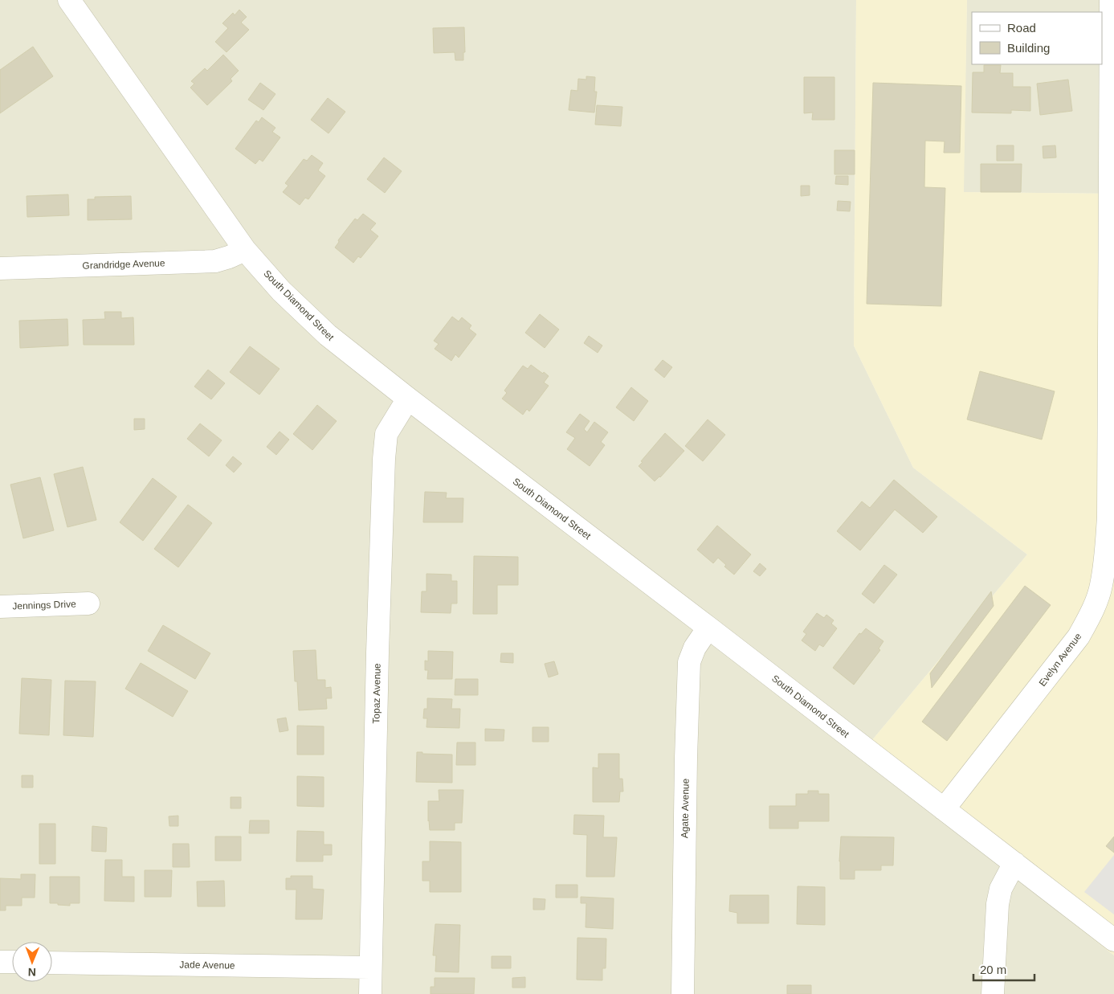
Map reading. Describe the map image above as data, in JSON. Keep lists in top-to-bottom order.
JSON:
{
  "streets": {
    "street": [
      "Grandridge Avenue",
      "South Diamond Street",
      "Jennings Drive",
      "Evelyn Avenue",
      "Topaz Avenue",
      "Agate Avenue",
      "Jade Avenue"
    ]
  },
  "crossings": [
    ["Grandridge Avenue", "South Diamond Street"],
    ["South Diamond Street", "Evelyn Avenue"],
    ["South Diamond Street", "Topaz Avenue"],
    ["South Diamond Street", "Agate Avenue"],
    ["Topaz Avenue", "Jade Avenue"]
  ],
  "legend": ["Road", "Building"],
  "scale_bar": "20 m",
  "north": "bottom"
}
